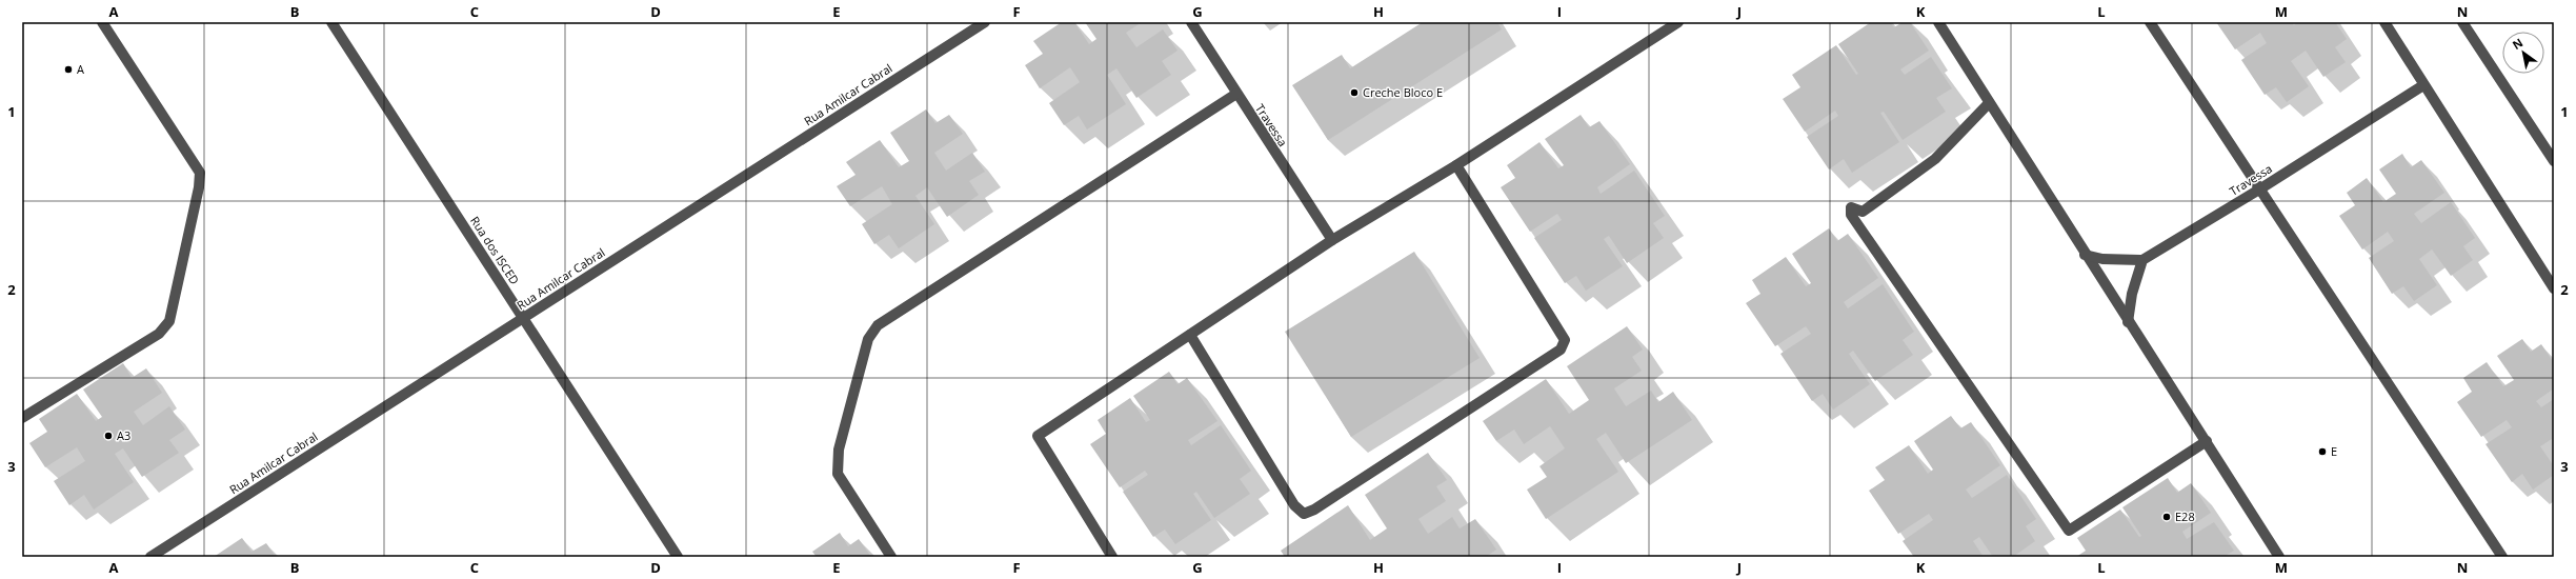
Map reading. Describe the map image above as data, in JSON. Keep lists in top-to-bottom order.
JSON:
{
  "streets": {
    "street": ["Rua Amilcar Cabral", "Travessa", "Rua dos ISCED"]
  },
  "crossings": [
    ["Rua Amilcar Cabral", "Rua dos ISCED"]
  ],
  "places": [
    "A",
    "Creche Bloco E",
    "A3",
    "E",
    "E28"
  ],
  "north": "top left",
  "grid": {
    "columns": [
      "A",
      "B",
      "C",
      "D",
      "E",
      "F",
      "G",
      "H",
      "I",
      "J",
      "K",
      "L",
      "M",
      "N"
    ],
    "rows": ["1", "2", "3"]
  }
}
